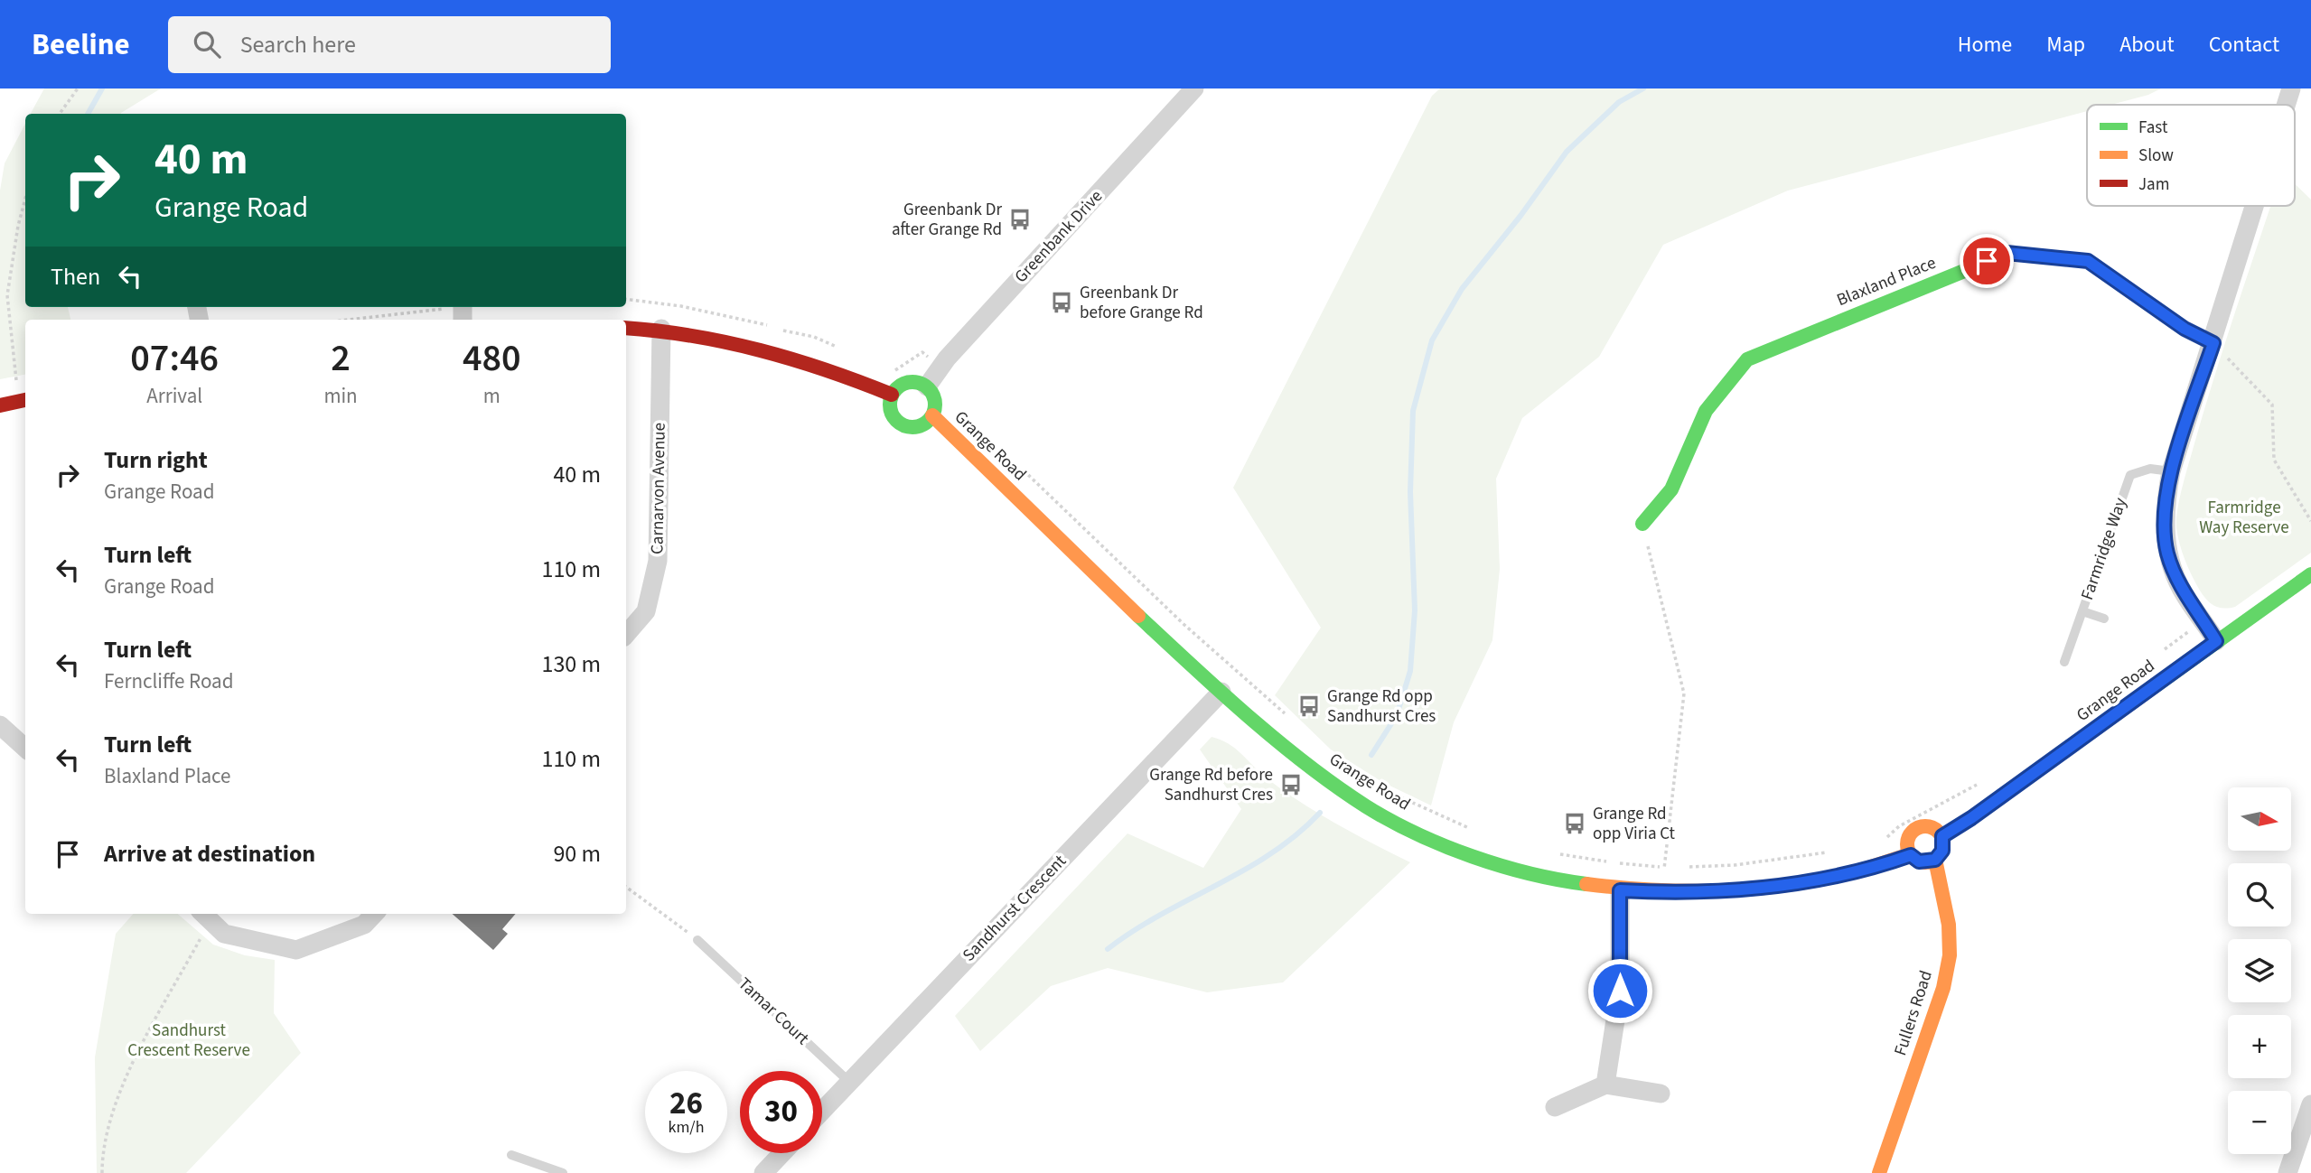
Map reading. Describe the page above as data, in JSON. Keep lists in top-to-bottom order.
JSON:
{
  "streets": {
    "street": [
      "Greenbank Drive",
      "Blaxland Place",
      "Grange Road",
      "Carnarvon Avenue",
      "Sandhurst Crescent",
      "Fullers Road"
    ],
    "lane": ["Farmridge Way", "Tamar Court"]
  },
  "crossings": [
    ["Greenbank Drive", "Grange Road"],
    ["Grange Road", "Sandhurst Crescent"],
    ["Grange Road", "Fullers Road"],
    ["Sandhurst Crescent", "Tamar Court"]
  ],
  "parks": ["Farmridge Way Reserve", "Sandhurst Crescent Reserve"],
  "places": {
    "bus stop": [
      "Greenbank Dr after Grange Rd",
      "Greenbank Dr before Grange Rd",
      "Grange Rd opp Sandhurst Cres",
      "Grange Rd before Sandhurst Cres",
      "Grange Rd opp Viria Ct"
    ]
  },
  "legend": ["Fast", "Slow", "Jam"],
  "north": "right",
  "page": {
    "header": "Beeline",
    "search": "Search here",
    "nav": [
      "Home",
      "Map",
      "About",
      "Contact"
    ],
    "turn": ["40 m", "Grange Road"],
    "then": "Then",
    "eta": [
      "07:46",
      "Arrival",
      "2",
      "min",
      "480",
      "m"
    ],
    "list": [
      {
        "name": "Turn right",
        "note": "Grange Road",
        "value": "40 m"
      },
      {
        "name": "Turn left",
        "note": "Grange Road",
        "value": "110 m"
      },
      {
        "name": "Turn left",
        "note": "Ferncliffe Road",
        "value": "130 m"
      },
      {
        "name": "Turn left",
        "note": "Blaxland Place",
        "value": "110 m"
      },
      {
        "name": "Arrive at destination",
        "value": "90 m"
      }
    ],
    "map_buttons": ["+", "−"],
    "speed": "26 km/h",
    "limit": "30"
  }
}
